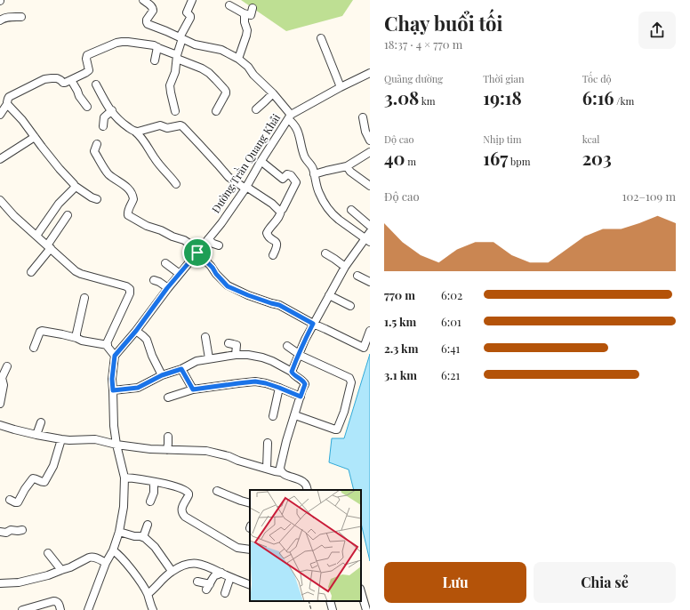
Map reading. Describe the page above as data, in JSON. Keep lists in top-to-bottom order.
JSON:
{
  "streets": {
    "street": ["Đường Trần Quang Khải"]
  },
  "page": {
    "heading": ["Chạy buổi tối", "18:37 · 4 × 770 m"],
    "stats": [
      ["Quãng đường", "3.08 km"],
      ["Thời gian", "19:18"],
      ["Tốc độ", "6:16 /km"],
      ["Độ cao", "40 m"],
      ["Nhịp tim", "167 bpm"],
      ["kcal", "203"]
    ],
    "chart": ["Độ cao", "102–109 m"],
    "list": [
      {
        "name": "770 m",
        "note": "6:02"
      },
      {
        "name": "1.5 km",
        "note": "6:01"
      },
      {
        "name": "2.3 km",
        "note": "6:41"
      },
      {
        "name": "3.1 km",
        "note": "6:21"
      }
    ],
    "buttons": ["Lưu", "Chia sẻ"]
  }
}
